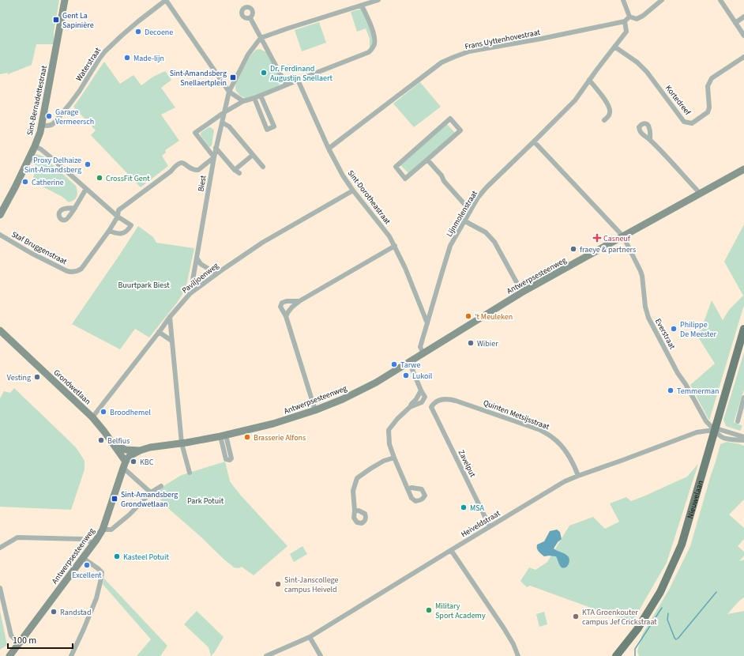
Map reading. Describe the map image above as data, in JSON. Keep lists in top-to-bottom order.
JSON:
{
  "streets": {
    "main road": [
      "Sint-Bernadettestraat",
      "Antwerpsesteenweg",
      "Grondwetlaan",
      "Nieuwelaan"
    ],
    "street": [
      "Frans Uyttenhovestraat",
      "Waterstraat",
      "Kortedreef",
      "Biest",
      "Sint-Dorotheastraat",
      "Lijnmolenstraat",
      "Staf Bruggenstraat",
      "Paviljoenweg",
      "Everstraat",
      "Quinten Metsijsstraat",
      "Zavelput",
      "Heiveldstraat"
    ]
  },
  "crossings": [
    ["Frans Uyttenhovestraat", "Sint-Dorotheastraat"],
    ["Frans Uyttenhovestraat", "Lijnmolenstraat"],
    ["Waterstraat", "Sint-Bernadettestraat"],
    ["Kortedreef", "Lijnmolenstraat"],
    ["Biest", "Staf Bruggenstraat"],
    ["Biest", "Paviljoenweg"],
    ["Sint-Dorotheastraat", "Lijnmolenstraat"],
    ["Sint-Dorotheastraat", "Paviljoenweg"],
    ["Lijnmolenstraat", "Antwerpsesteenweg"],
    ["Lijnmolenstraat", "Everstraat"],
    ["Antwerpsesteenweg", "Everstraat"],
    ["Antwerpsesteenweg", "Grondwetlaan"],
    ["Paviljoenweg", "Grondwetlaan"],
    ["Everstraat", "Nieuwelaan"],
    ["Everstraat", "Heiveldstraat"],
    ["Quinten Metsijsstraat", "Zavelput"],
    ["Quinten Metsijsstraat", "Heiveldstraat"],
    ["Zavelput", "Heiveldstraat"],
    ["Nieuwelaan", "Heiveldstraat"]
  ],
  "parks": ["Buurtpark Biest", "Park Potuit"],
  "places": {
    "transit": ["Gent La Sapinière", "Sint-Amandsberg Snellaertplein", "Sint-Amandsberg Grondwetlaan"],
    "other": [
      "Decoene",
      "Made-lijn",
      "Dr. Ferdinand Augustijn Snellaert",
      "Garage Vermeersch",
      "Proxy Delhaize Sint-Amandsberg",
      "CrossFit Gent",
      "Catherine",
      "fraeye & partners",
      "'t Meuleken",
      "Philippe De Meester",
      "Wibier",
      "Tarwe",
      "Lukoil",
      "Vesting",
      "Temmerman",
      "Broodhemel",
      "Brasserie Alfons",
      "Belfius",
      "KBC",
      "MSA",
      "Kasteel Potuit",
      "Excellent",
      "Sint-Janscollege campus Heiveld",
      "Military Sport Academy",
      "Randstad",
      "KTA Groenkouter campus Jef Crickstraat"
    ],
    "health": ["Casneuf"]
  },
  "scale_bar": "100 m"
}
